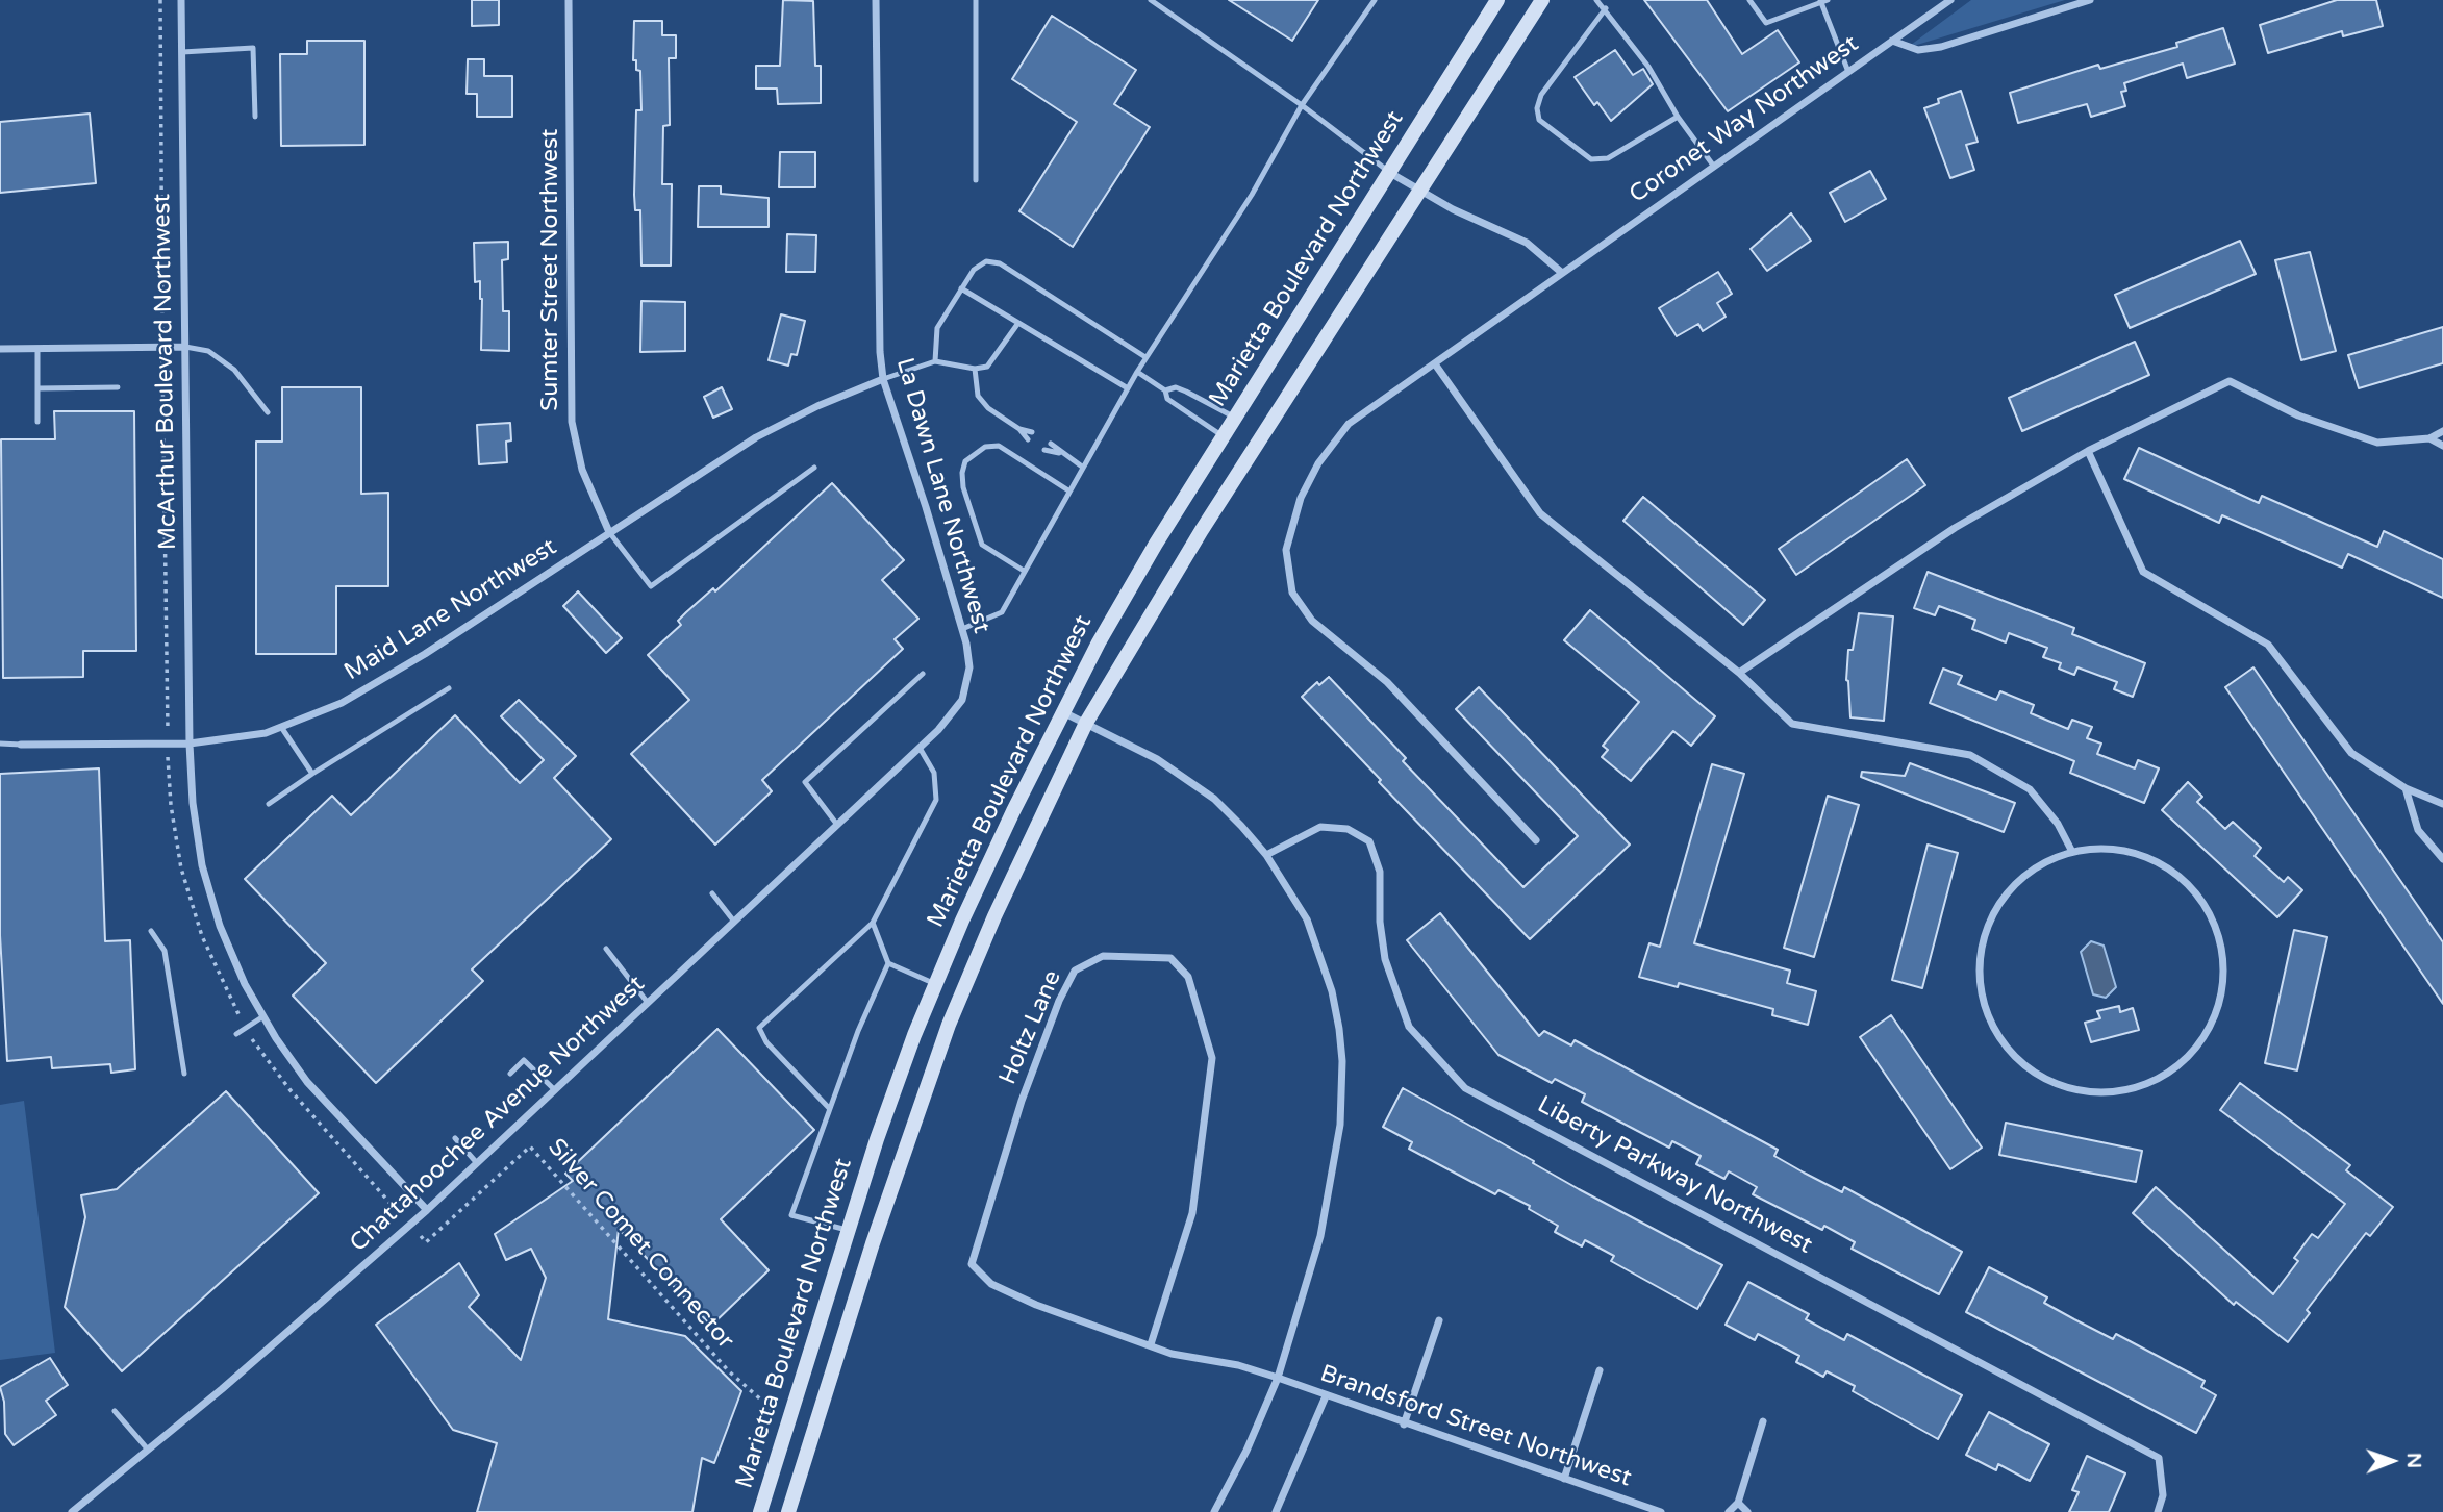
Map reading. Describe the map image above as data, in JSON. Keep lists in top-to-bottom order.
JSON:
{
  "streets": {
    "main road": ["Marietta Boulevard Northwest"],
    "street": [
      "Coronet Way Northwest",
      "Sumter Street Northwest",
      "McArthur Boulevard Northwest",
      "La Dawn Lane Northwest",
      "Maid Lane Northwest",
      "Holtz Lane",
      "Chattahoochee Avenue Northwest",
      "Liberty Parkway Northwest",
      "Brandsford Street Northwest"
    ],
    "path": ["Silver Comet Connector"]
  },
  "crossings": [
    ["Sumter Street Northwest", "Maid Lane Northwest"],
    ["McArthur Boulevard Northwest", "Maid Lane Northwest"],
    ["McArthur Boulevard Northwest", "Chattahoochee Avenue Northwest"],
    ["La Dawn Lane Northwest", "Maid Lane Northwest"],
    ["La Dawn Lane Northwest", "Chattahoochee Avenue Northwest"],
    ["Maid Lane Northwest", "Silver Comet Connector"],
    ["Holtz Lane", "Brandsford Street Northwest"],
    ["Chattahoochee Avenue Northwest", "Silver Comet Connector"]
  ],
  "north": "right"
}
